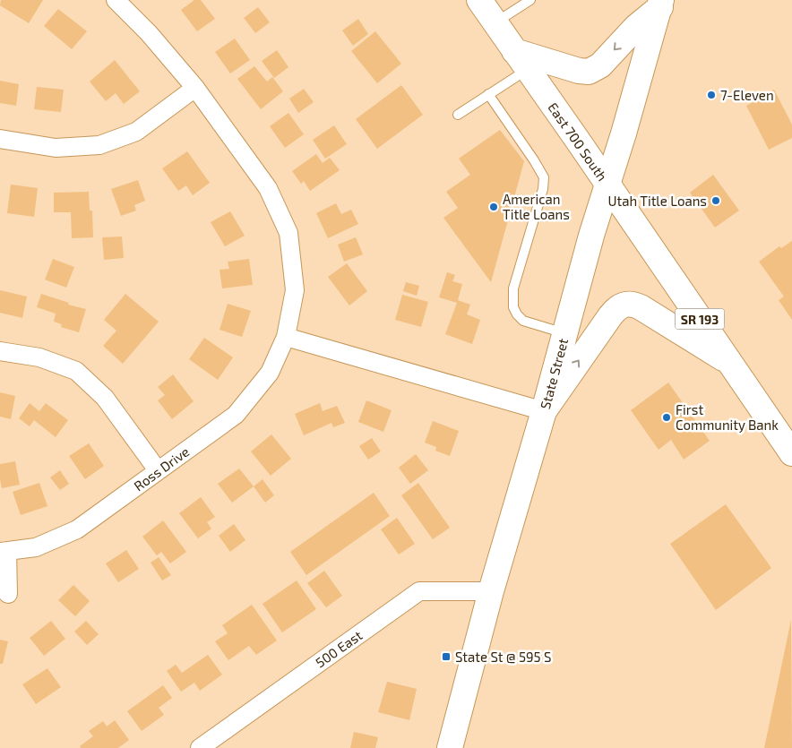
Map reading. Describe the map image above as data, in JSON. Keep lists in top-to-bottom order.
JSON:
{
  "streets": {
    "main road": ["East 700 South", "SR 193", "State Street"],
    "street": ["Ross Drive", "500 East"]
  },
  "crossings": [
    ["East 700 South", "SR 193"],
    ["East 700 South", "State Street"],
    ["State Street", "500 East"]
  ],
  "places": {
    "other": [
      "7-Eleven",
      "Utah Title Loans",
      "American Title Loans",
      "First Community Bank"
    ],
    "transit": ["State St @ 595 S"]
  }
}
